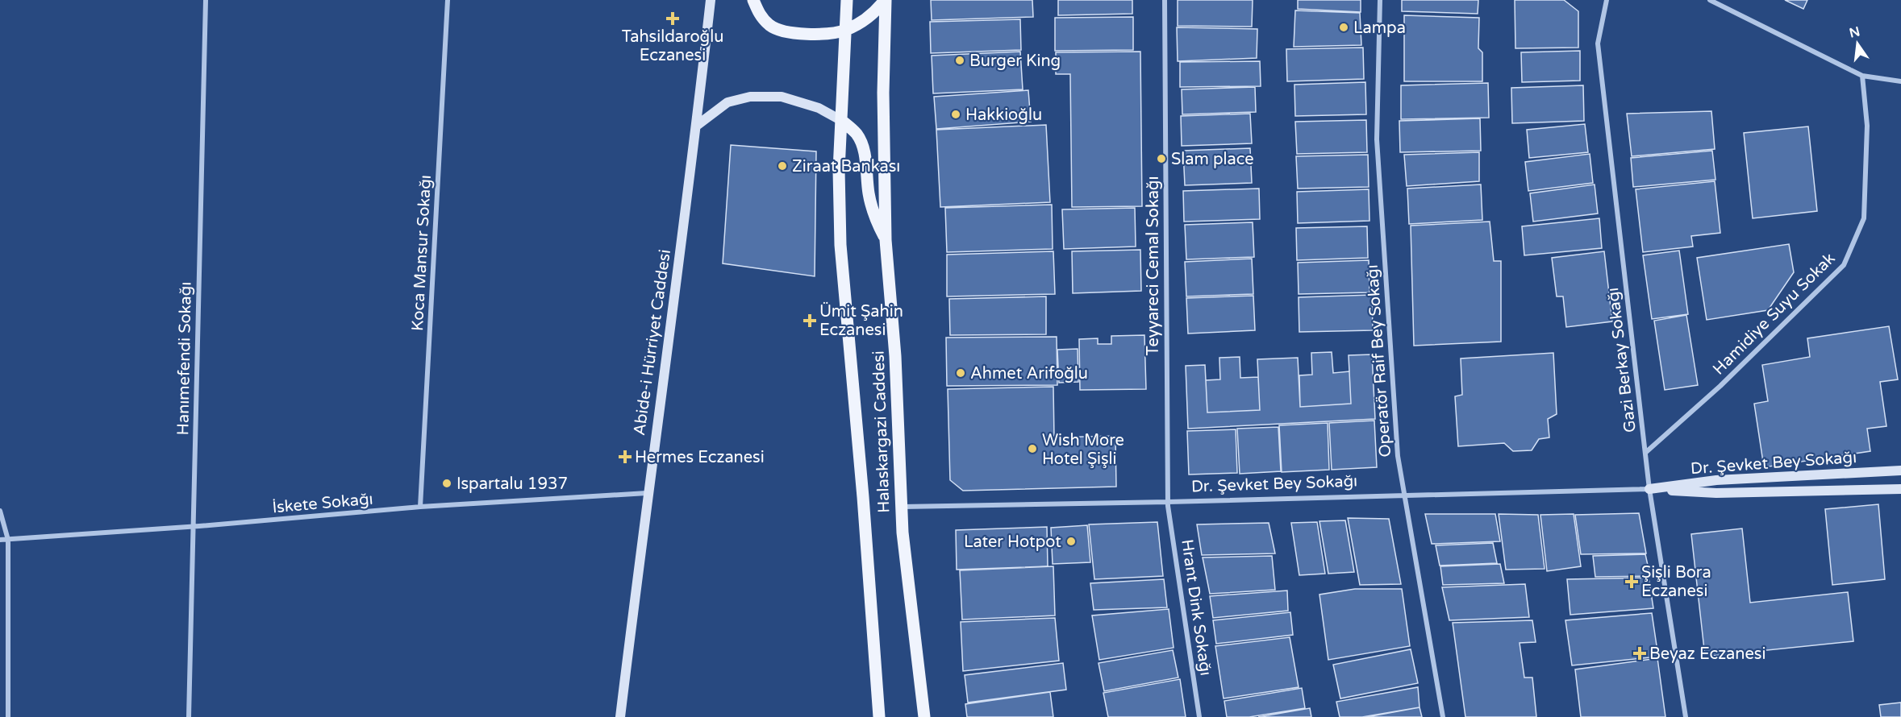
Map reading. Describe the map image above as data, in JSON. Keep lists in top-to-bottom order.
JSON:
{
  "streets": {
    "main road": ["Abide-i Hürriyet Caddesi", "Halaskargazi Caddesi", "Dr. Şevket Bey Sokağı"],
    "street": [
      "Koca Mansur Sokağı",
      "Teyyareci Cemal Sokağı",
      "Hamidiye Suyu Sokak",
      "Hanımefendi Sokağı",
      "Gazi Berkay Sokağı",
      "Operatör Raif Bey Sokağı",
      "İskete Sokağı",
      "Hrant Dink Sokağı"
    ]
  },
  "crossings": [
    ["Koca Mansur Sokağı", "İskete Sokağı"],
    ["Teyyareci Cemal Sokağı", "Dr. Şevket Bey Sokağı"],
    ["Teyyareci Cemal Sokağı", "Hrant Dink Sokağı"],
    ["Hamidiye Suyu Sokak", "Gazi Berkay Sokağı"],
    ["Abide-i Hürriyet Caddesi", "İskete Sokağı"],
    ["Hanımefendi Sokağı", "İskete Sokağı"],
    ["Gazi Berkay Sokağı", "Dr. Şevket Bey Sokağı"],
    ["Operatör Raif Bey Sokağı", "Dr. Şevket Bey Sokağı"],
    ["Halaskargazi Caddesi", "Dr. Şevket Bey Sokağı"],
    ["Dr. Şevket Bey Sokağı", "Hrant Dink Sokağı"]
  ],
  "places": {
    "health": [
      "Tahsildaroğlu Eczanesi",
      "Ümit Şahin Eczanesi",
      "Hermes Eczanesi",
      "Şişli Bora Eczanesi",
      "Beyaz Eczanesi"
    ],
    "other": [
      "Lampa",
      "Burger King",
      "Hakkioğlu",
      "Slam place",
      "Ziraat Bankası",
      "Ahmet Arifoğlu",
      "Wish More Hotel Şişli",
      "Ispartalu 1937",
      "Later Hotpot"
    ]
  },
  "north": "top"
}
